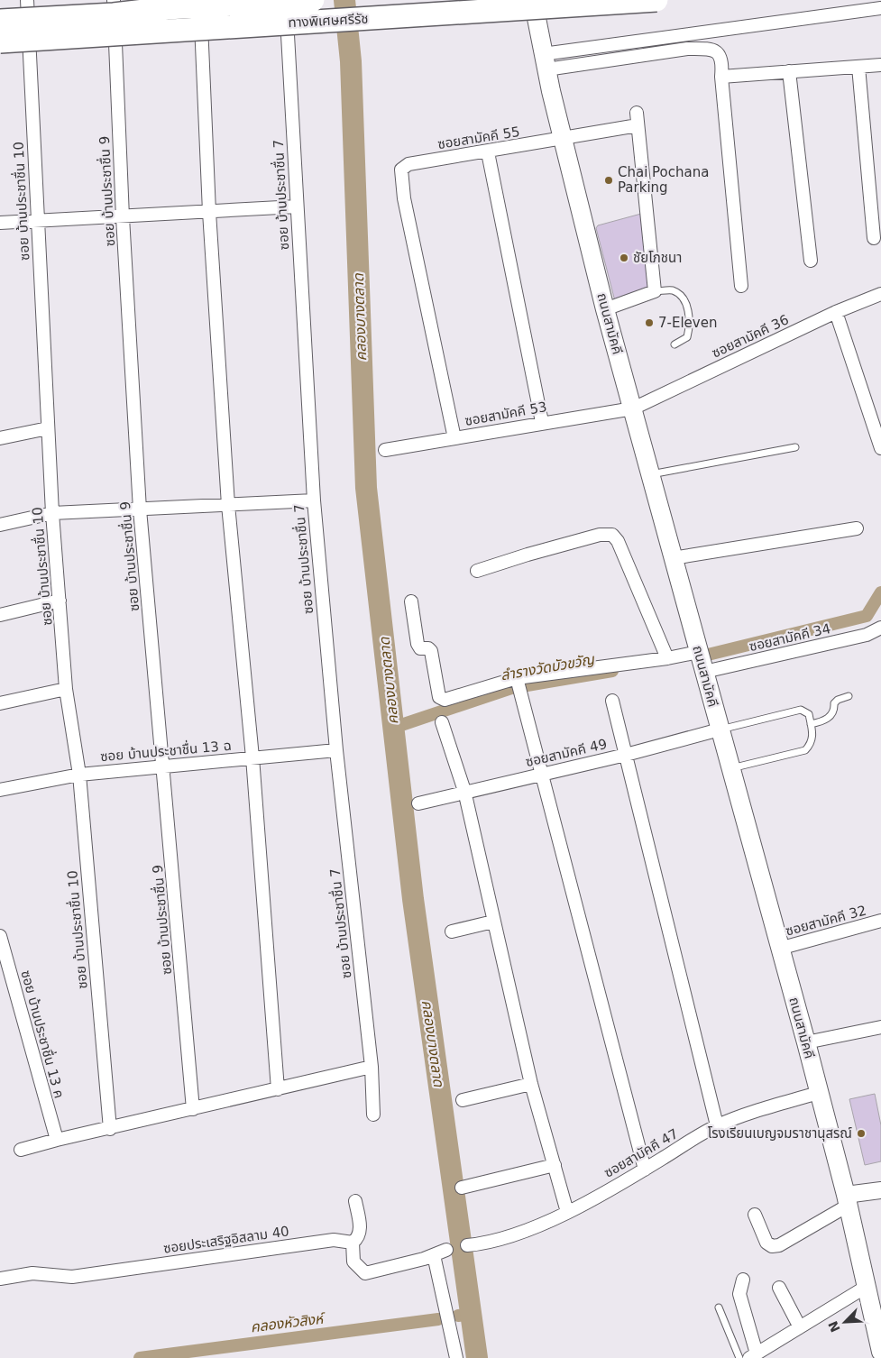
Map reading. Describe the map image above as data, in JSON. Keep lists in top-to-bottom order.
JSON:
{
  "streets": {
    "highway": ["ทางพิเศษศรีรัช"],
    "main road": ["ถนนสามัคคี"],
    "street": [
      "ซอยสามัคคี 55",
      "ซอย บ้านประชาชื่น 9",
      "ซอย บ้านประชาชื่น 7",
      "ซอย บ้านประชาชื่น 10",
      "ซอยสามัคคี 36",
      "ซอยสามัคคี 53",
      "ซอยสามัคคี 34",
      "ซอย บ้านประชาชื่น 13 ฉ",
      "ซอยสามัคคี 49",
      "ซอยสามัคคี 32",
      "ซอย บ้านประชาชื่น 13 ค",
      "ซอยสามัคคี 47",
      "ซอยประเสริฐอิสลาม 40"
    ]
  },
  "crossings": [
    ["ซอยสามัคคี 55", "ถนนสามัคคี"],
    ["ซอยสามัคคี 55", "ซอยสามัคคี 53"],
    ["ซอย บ้านประชาชื่น 9", "ซอย บ้านประชาชื่น 13 ฉ"],
    ["ซอย บ้านประชาชื่น 7", "ซอย บ้านประชาชื่น 13 ฉ"],
    ["ซอย บ้านประชาชื่น 10", "ซอย บ้านประชาชื่น 13 ฉ"],
    ["ถนนสามัคคี", "ซอยสามัคคี 36"],
    ["ถนนสามัคคี", "ซอยสามัคคี 53"],
    ["ถนนสามัคคี", "ซอยสามัคคี 34"],
    ["ถนนสามัคคี", "ซอยสามัคคี 49"],
    ["ถนนสามัคคี", "ซอยสามัคคี 32"],
    ["ถนนสามัคคี", "ซอยสามัคคี 47"],
    ["ซอยสามัคคี 36", "ซอยสามัคคี 53"]
  ],
  "water": ["คลองบางตลาด", "ลำรางวัดบัวขวัญ", "คลองหัวสิงห์"],
  "places": [
    "Chai Pochana Parking",
    "ชัยโภชนา",
    "7-Eleven",
    "โรงเรียนเบญจมราชานุสรณ์"
  ],
  "north": "bottom left"
}
